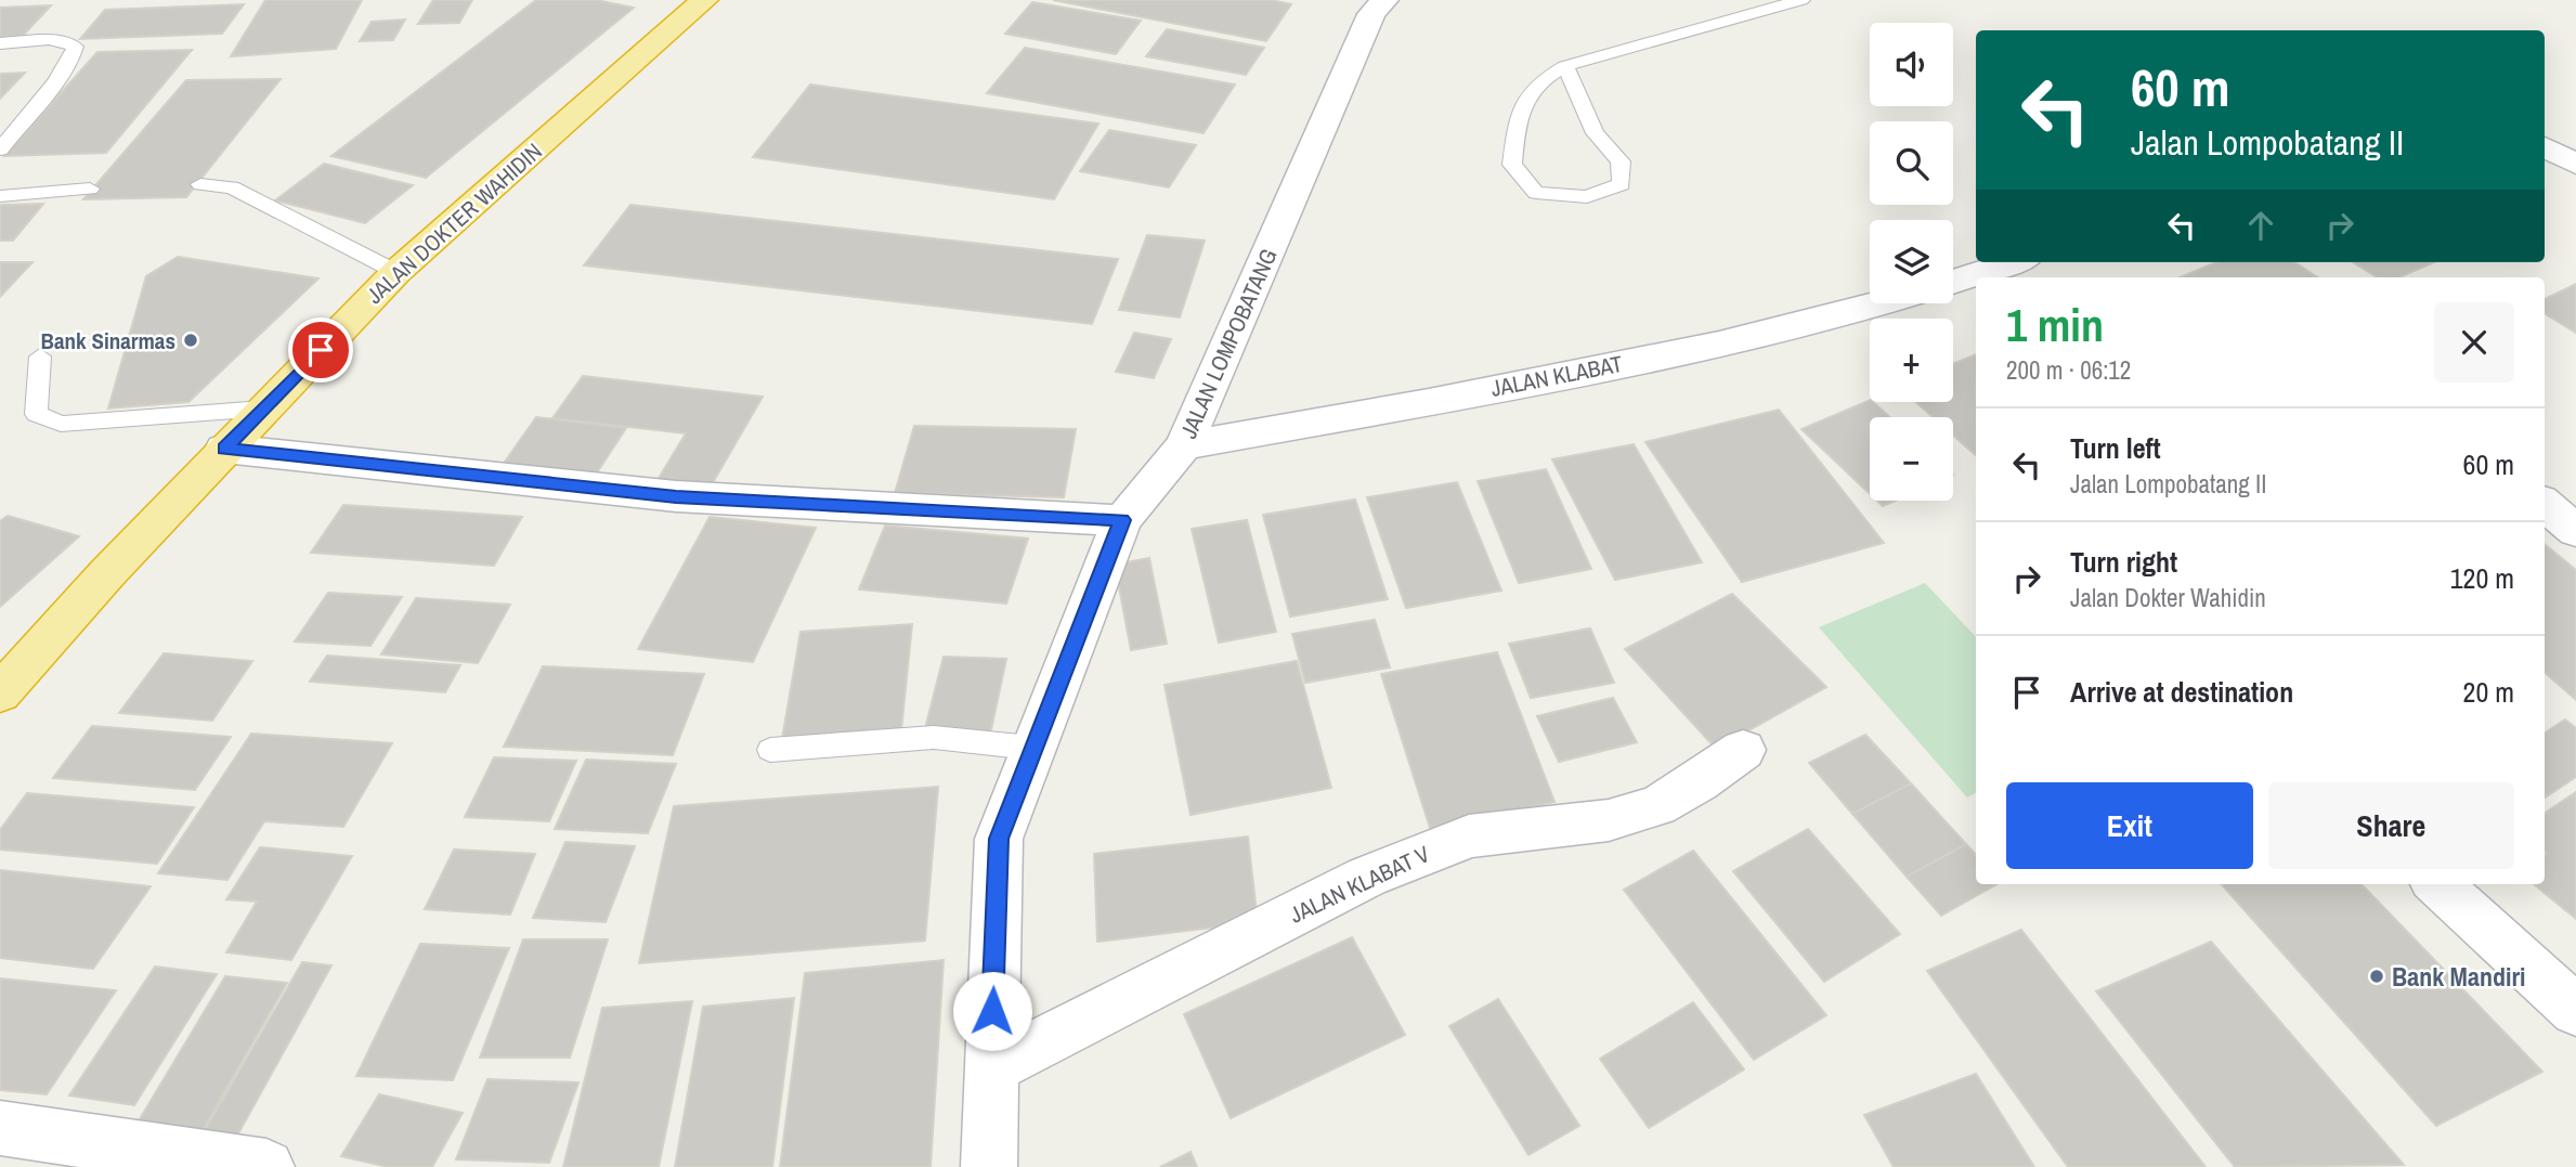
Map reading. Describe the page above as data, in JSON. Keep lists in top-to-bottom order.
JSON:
{
  "streets": {
    "highway": ["JALAN DOKTER WAHIDIN"],
    "street": ["JALAN LOMPOBATANG", "JALAN KLABAT", "JALAN KLABAT V"]
  },
  "crossings": [
    ["JALAN LOMPOBATANG", "JALAN KLABAT"],
    ["JALAN LOMPOBATANG", "JALAN KLABAT V"]
  ],
  "places": ["Bank Sinarmas", "Bank Mandiri"],
  "page": {
    "map_buttons": ["+", "−"],
    "turn": ["60 m", "Jalan Lompobatang II"],
    "heading": ["1 min", "200 m · 06:12"],
    "list": [
      {
        "name": "Turn left",
        "note": "Jalan Lompobatang II",
        "value": "60 m"
      },
      {
        "name": "Turn right",
        "note": "Jalan Dokter Wahidin",
        "value": "120 m"
      },
      {
        "name": "Arrive at destination",
        "value": "20 m"
      }
    ],
    "buttons": ["Exit", "Share"]
  }
}
